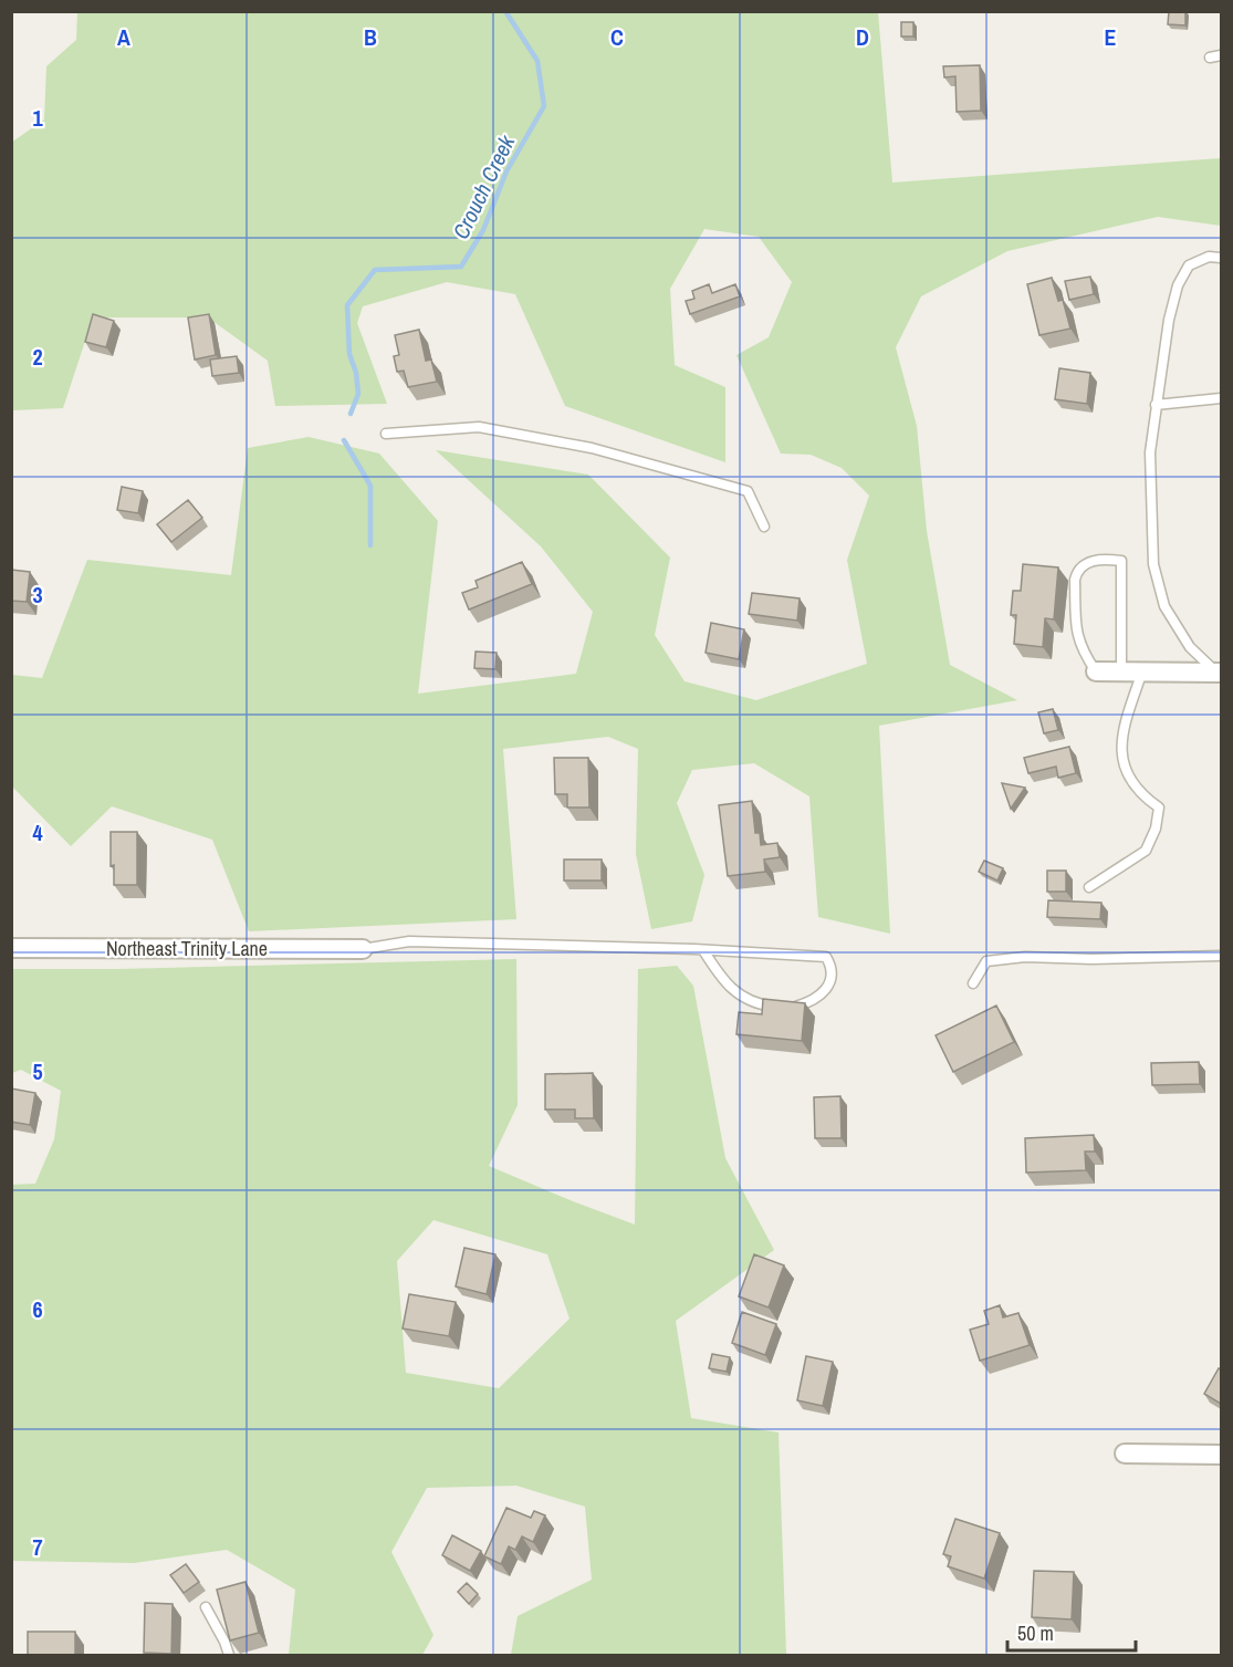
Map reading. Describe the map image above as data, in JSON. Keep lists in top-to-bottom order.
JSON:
{
  "streets": {
    "street": ["Northeast Trinity Lane"]
  },
  "water": ["Crouch Creek"],
  "scale_bar": "50 m",
  "grid": {
    "columns": [
      "A",
      "B",
      "C",
      "D",
      "E"
    ],
    "rows": [
      "1",
      "2",
      "3",
      "4",
      "5",
      "6",
      "7"
    ]
  }
}
